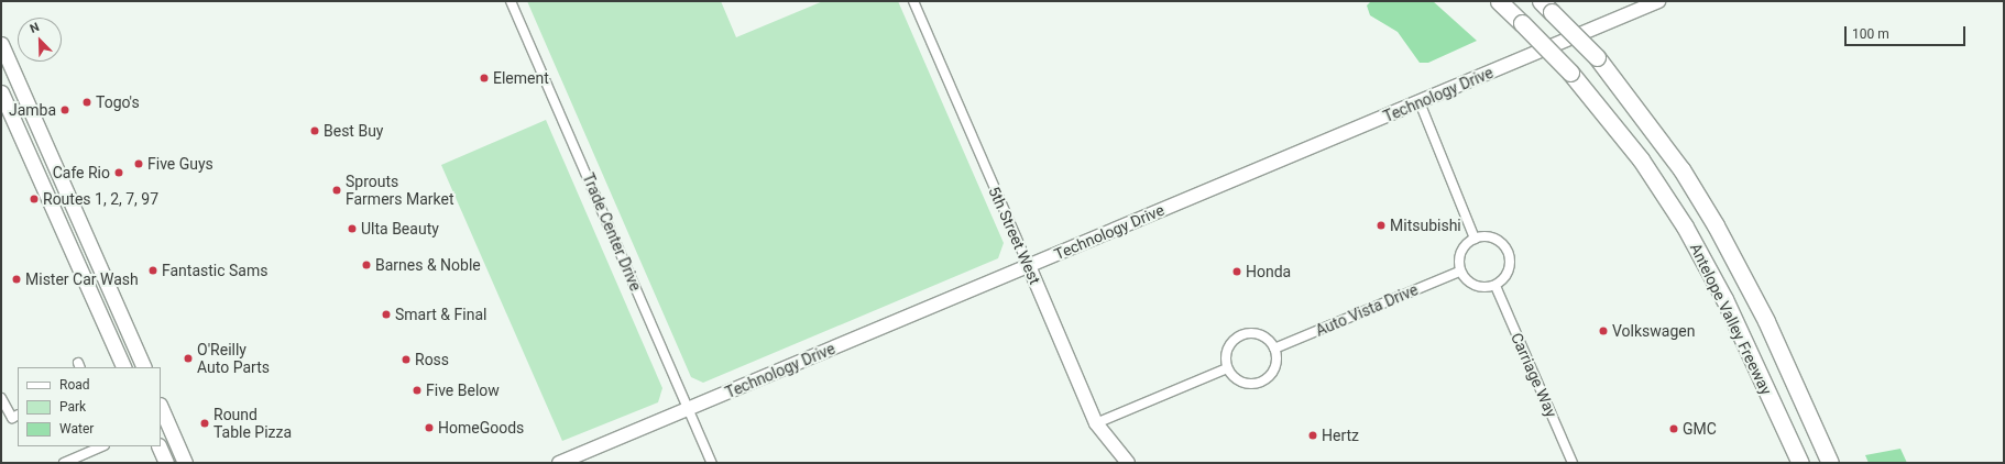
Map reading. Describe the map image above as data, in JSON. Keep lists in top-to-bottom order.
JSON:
{
  "streets": {
    "highway": ["Antelope Valley Freeway"],
    "main road": ["Technology Drive", "5th Street West"],
    "street": ["Trade Center Drive", "Auto Vista Drive", "Carriage Way"]
  },
  "crossings": [
    ["Technology Drive", "Trade Center Drive"],
    ["Technology Drive", "5th Street West"],
    ["Auto Vista Drive", "Carriage Way"]
  ],
  "places": [
    "Element",
    "Togo's",
    "Jamba",
    "Best Buy",
    "Five Guys",
    "Cafe Rio",
    "Sprouts Farmers Market",
    "Routes 1, 2, 7, 97",
    "Mitsubishi",
    "Ulta Beauty",
    "Barnes & Noble",
    "Fantastic Sams",
    "Honda",
    "Mister Car Wash",
    "Smart & Final",
    "Volkswagen",
    "O'Reilly Auto Parts",
    "Ross",
    "Five Below",
    "Round Table Pizza",
    "HomeGoods",
    "GMC",
    "Hertz"
  ],
  "legend": ["Road", "Park", "Water"],
  "scale_bar": "100 m",
  "north": "top left"
}
